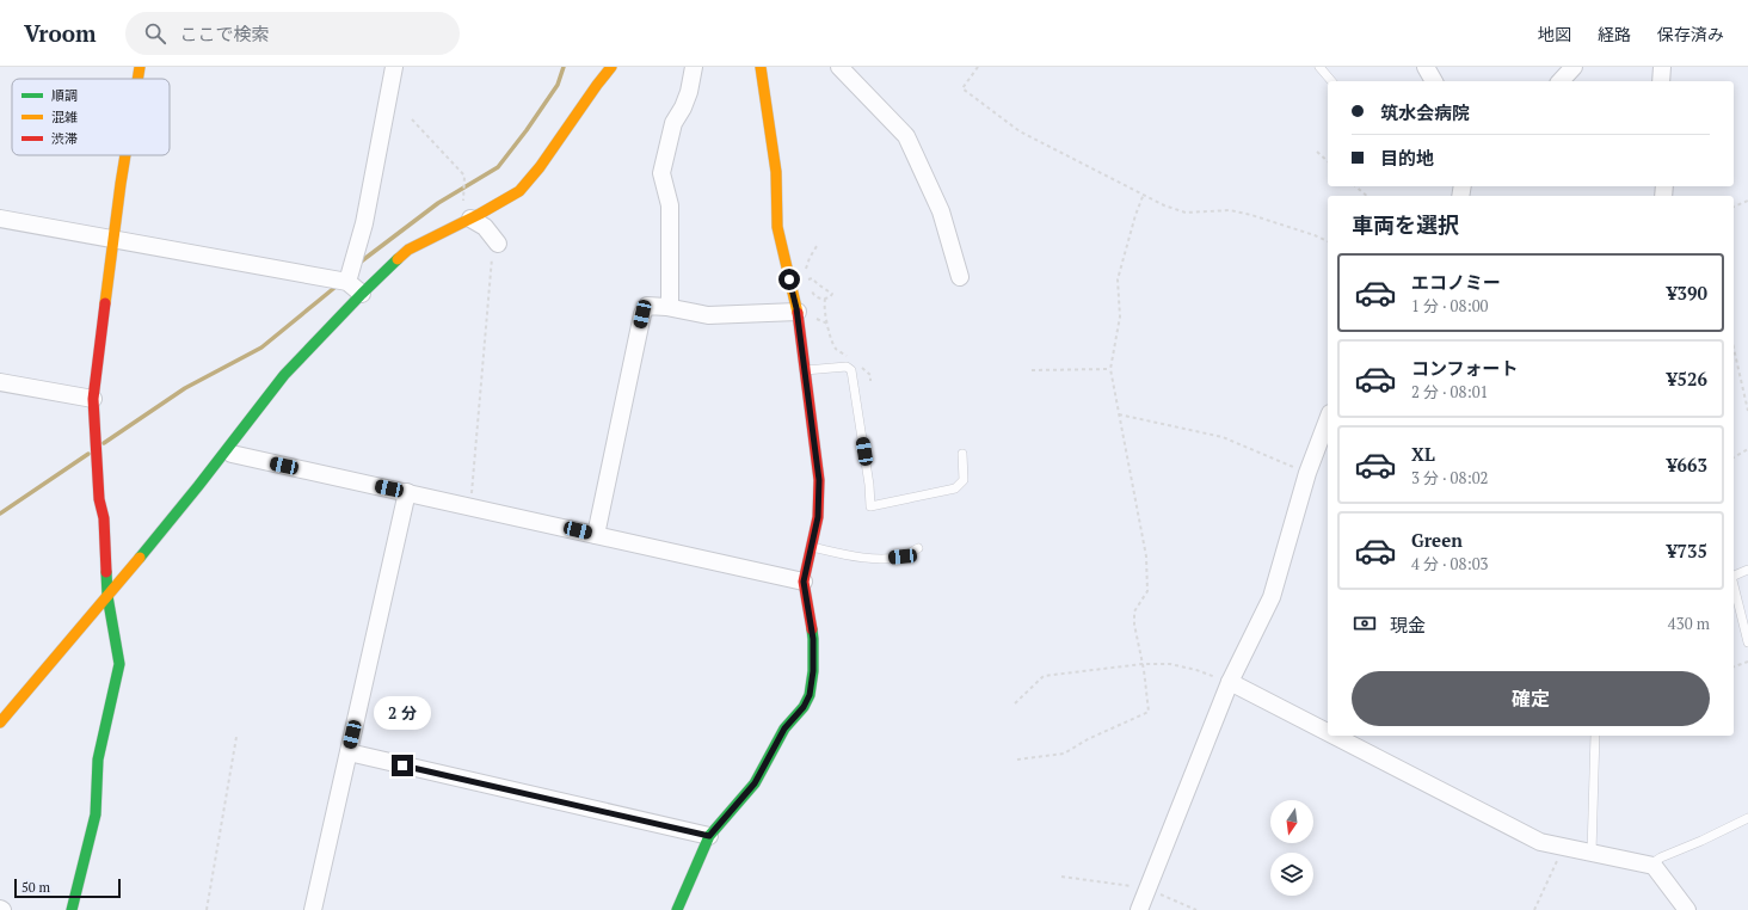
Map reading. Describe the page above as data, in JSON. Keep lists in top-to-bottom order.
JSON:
{
  "legend": ["順調", "混雑", "渋滞"],
  "scale_bar": "50 m",
  "north": "bottom",
  "page": {
    "header": "Vroom",
    "search": "ここで検索",
    "nav": ["地図", "経路", "保存済み"],
    "banner": ["筑水会病院", "目的地"],
    "heading": "車両を選択",
    "list": [
      {
        "name": "エコノミー",
        "note": "1 分 · 08:00",
        "value": "¥390"
      },
      {
        "name": "コンフォート",
        "note": "2 分 · 08:01",
        "value": "¥526"
      },
      {
        "name": "XL",
        "note": "3 分 · 08:02",
        "value": "¥663"
      },
      {
        "name": "Green",
        "note": "4 分 · 08:03",
        "value": "¥735"
      }
    ],
    "pay": ["現金", "430 m"],
    "buttons": "確定",
    "bubble": "2 分",
    "scale": "50 m"
  }
}
